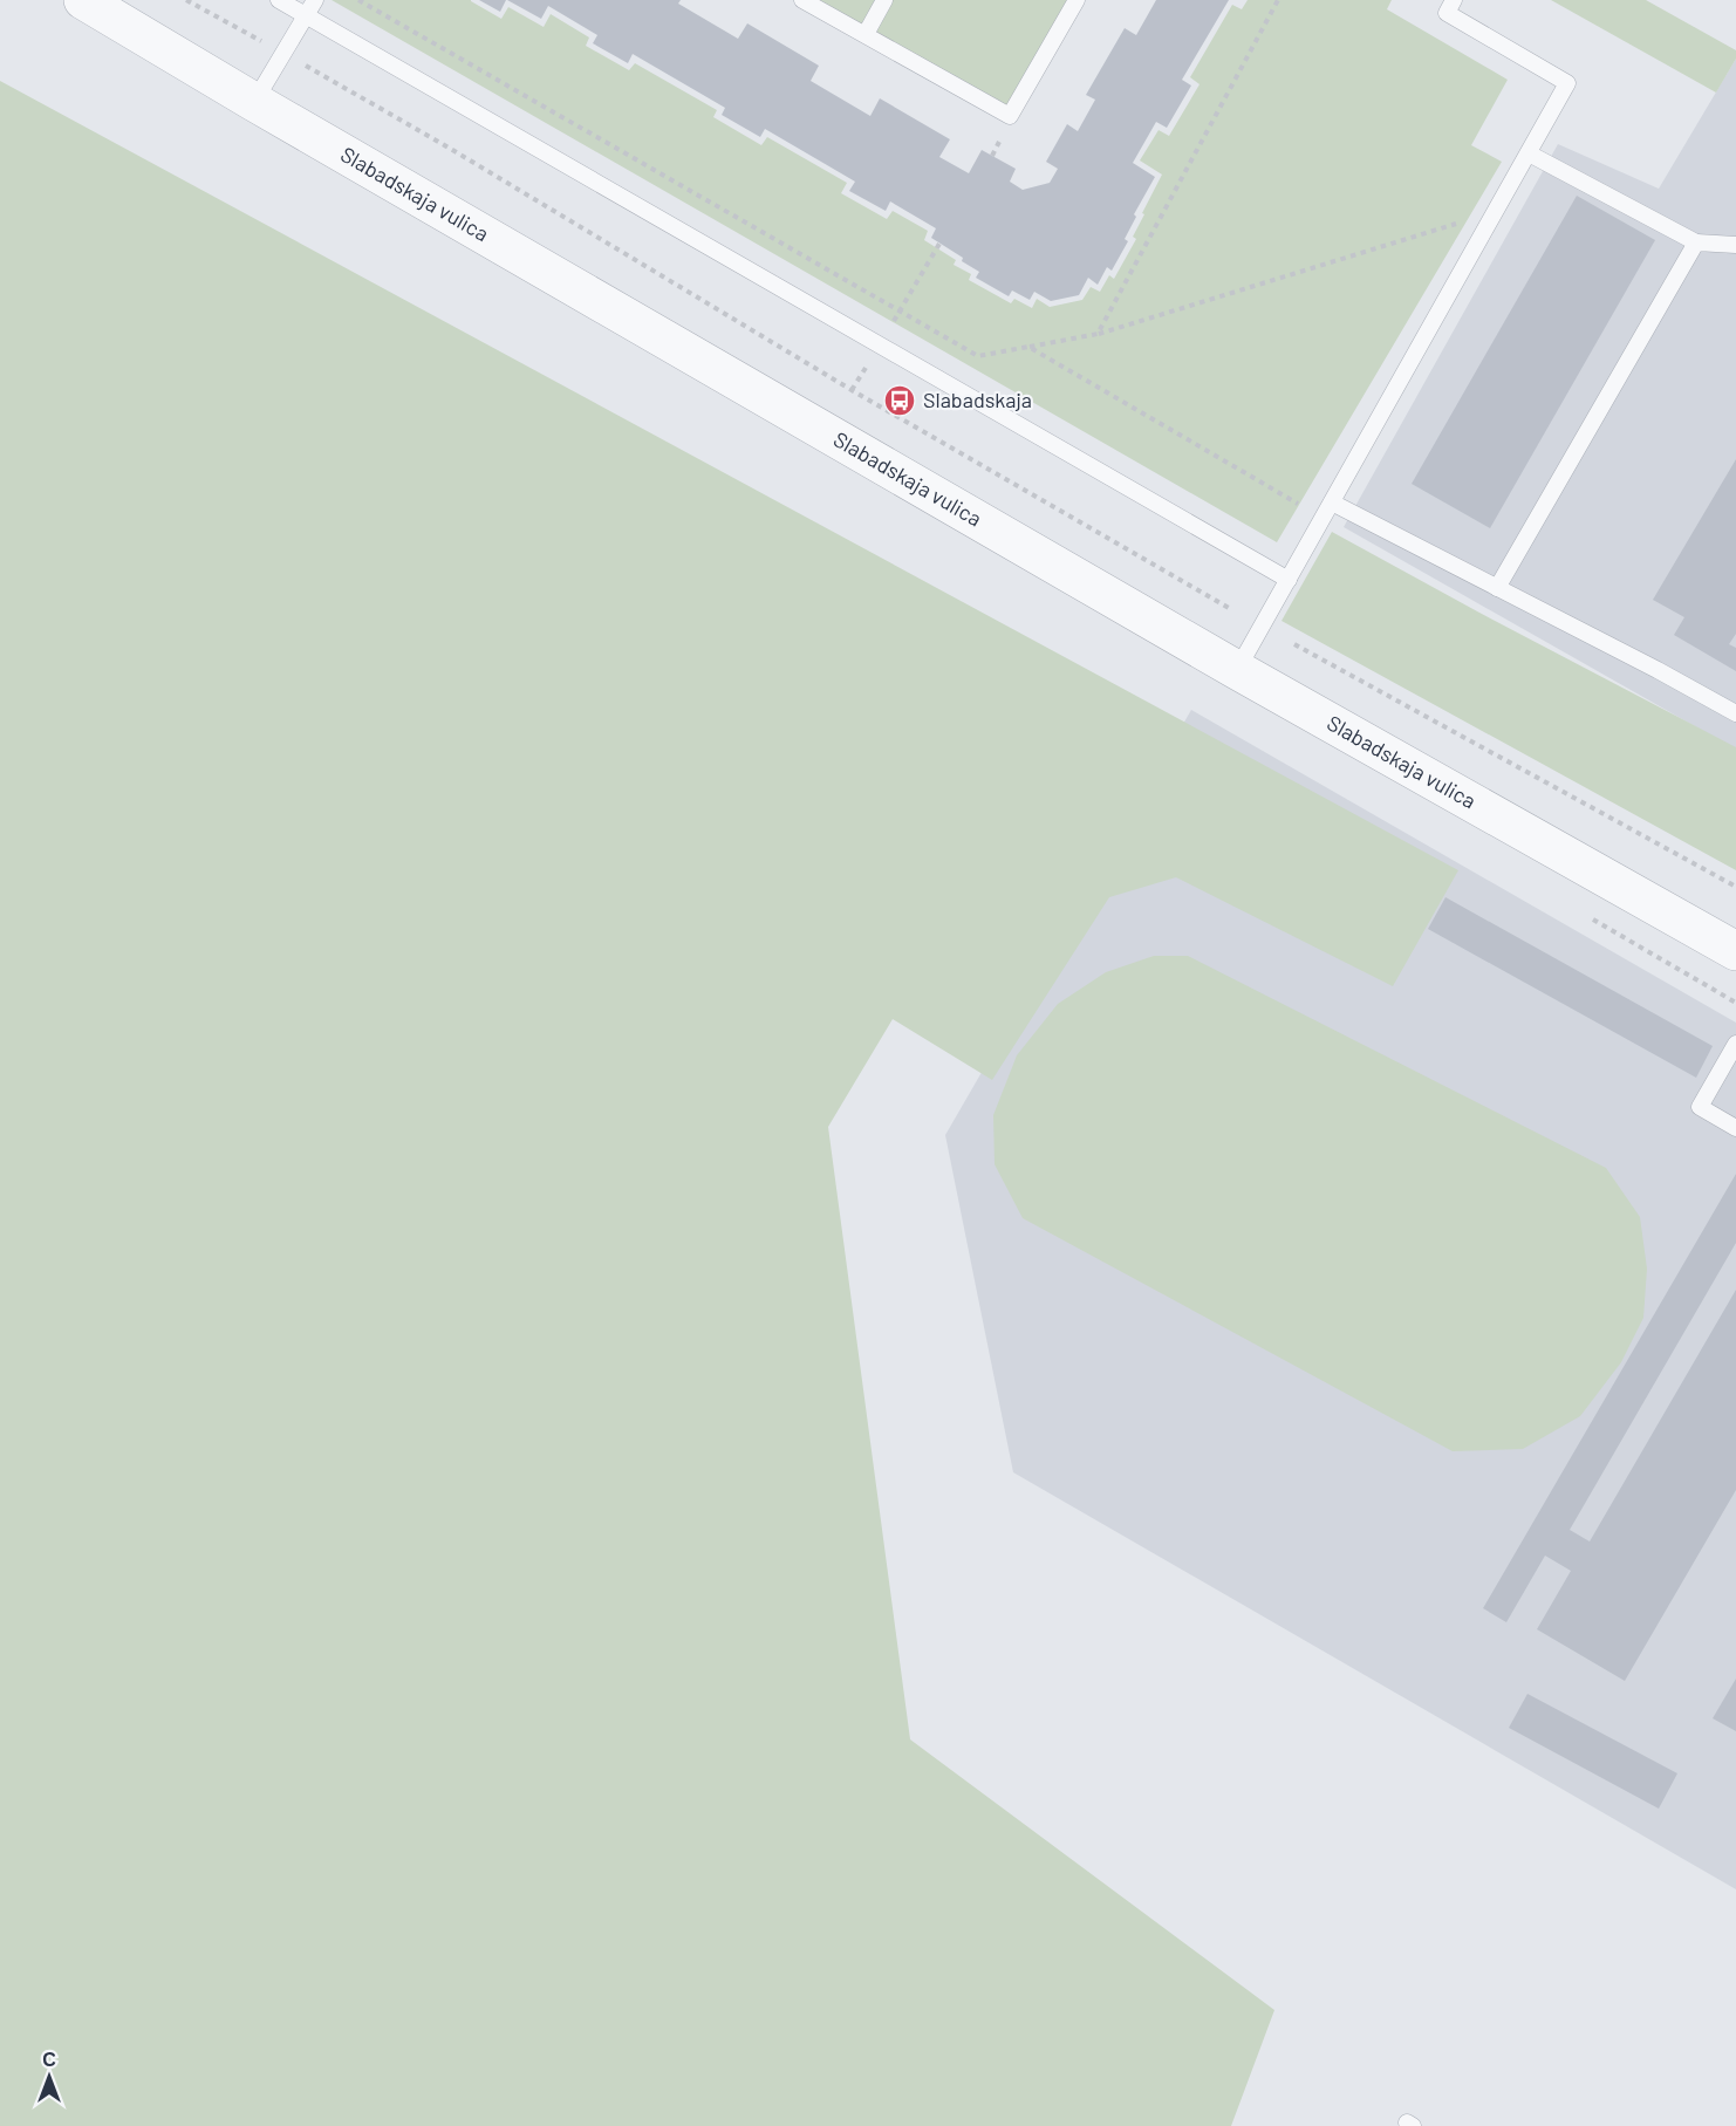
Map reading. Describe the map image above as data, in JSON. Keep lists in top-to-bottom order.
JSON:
{
  "streets": {
    "street": ["Slabadskaja vulica"]
  },
  "places": {
    "bus stop": ["Slabadskaja"]
  },
  "north": "top"
}
